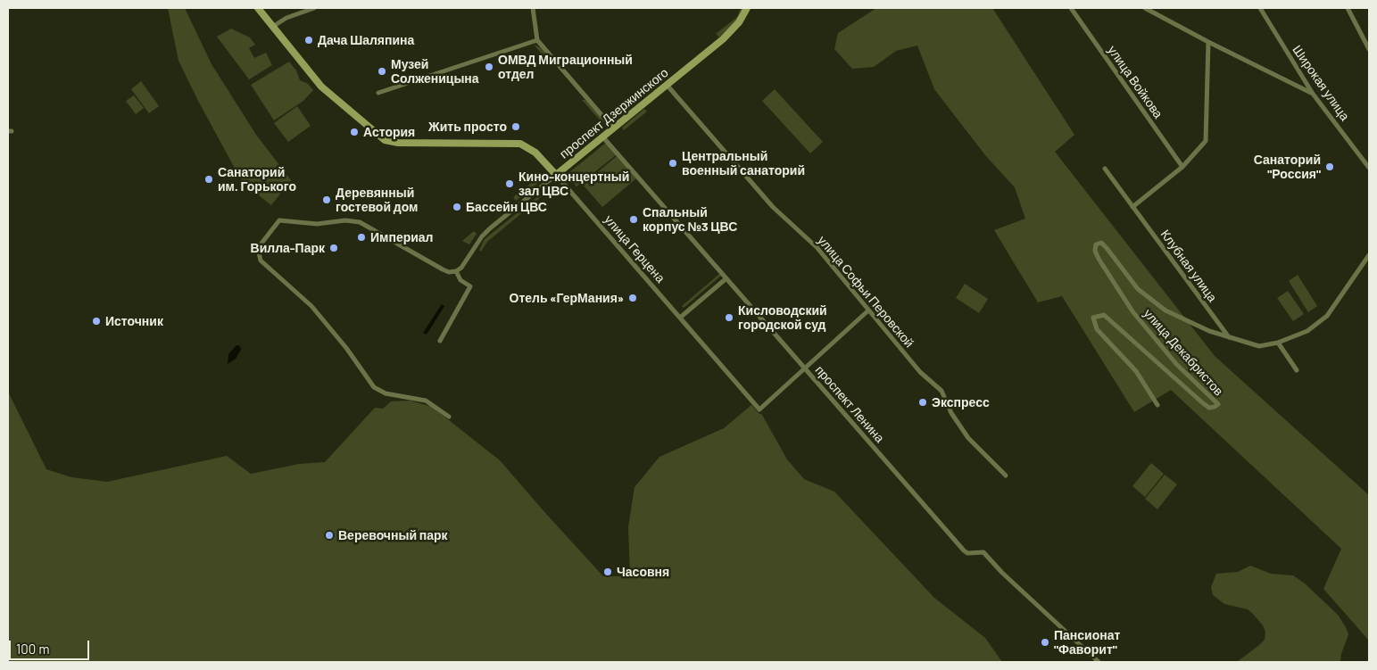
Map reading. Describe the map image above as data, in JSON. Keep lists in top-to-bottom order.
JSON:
{
  "streets": {
    "main road": ["проспект Дзержинского", "улица Герцена"],
    "street": [
      "улица Войкова",
      "Широкая улица",
      "Клубная улица",
      "улица Софьи Перовской",
      "улица Декабристов",
      "проспект Ленина"
    ]
  },
  "crossings": [
    ["проспект Дзержинского", "улица Герцена"],
    ["проспект Дзержинского", "улица Софьи Перовской"],
    ["проспект Дзержинского", "проспект Ленина"],
    ["улица Герцена", "проспект Ленина"],
    ["Клубная улица", "улица Декабристов"]
  ],
  "places": [
    "Дача Шаляпина",
    "ОМВД Миграционный отдел",
    "Музей Солженицына",
    "Жить просто",
    "Астория",
    "Центральный военный санаторий",
    "Санаторий \"Россия\"",
    "Санаторий им. Горького",
    "Кино-концертный зал ЦВС",
    "Деревянный гостевой дом",
    "Бассейн ЦВС",
    "Спальный корпус №3 ЦВС",
    "Империал",
    "Вилла-Парк",
    "Отель «ГерМания»",
    "Кисловодский городской суд",
    "Источник",
    "Экспресс",
    "Веревочный парк",
    "Часовня",
    "Пансионат \"Фаворит\""
  ],
  "scale_bar": "100 m"
}
